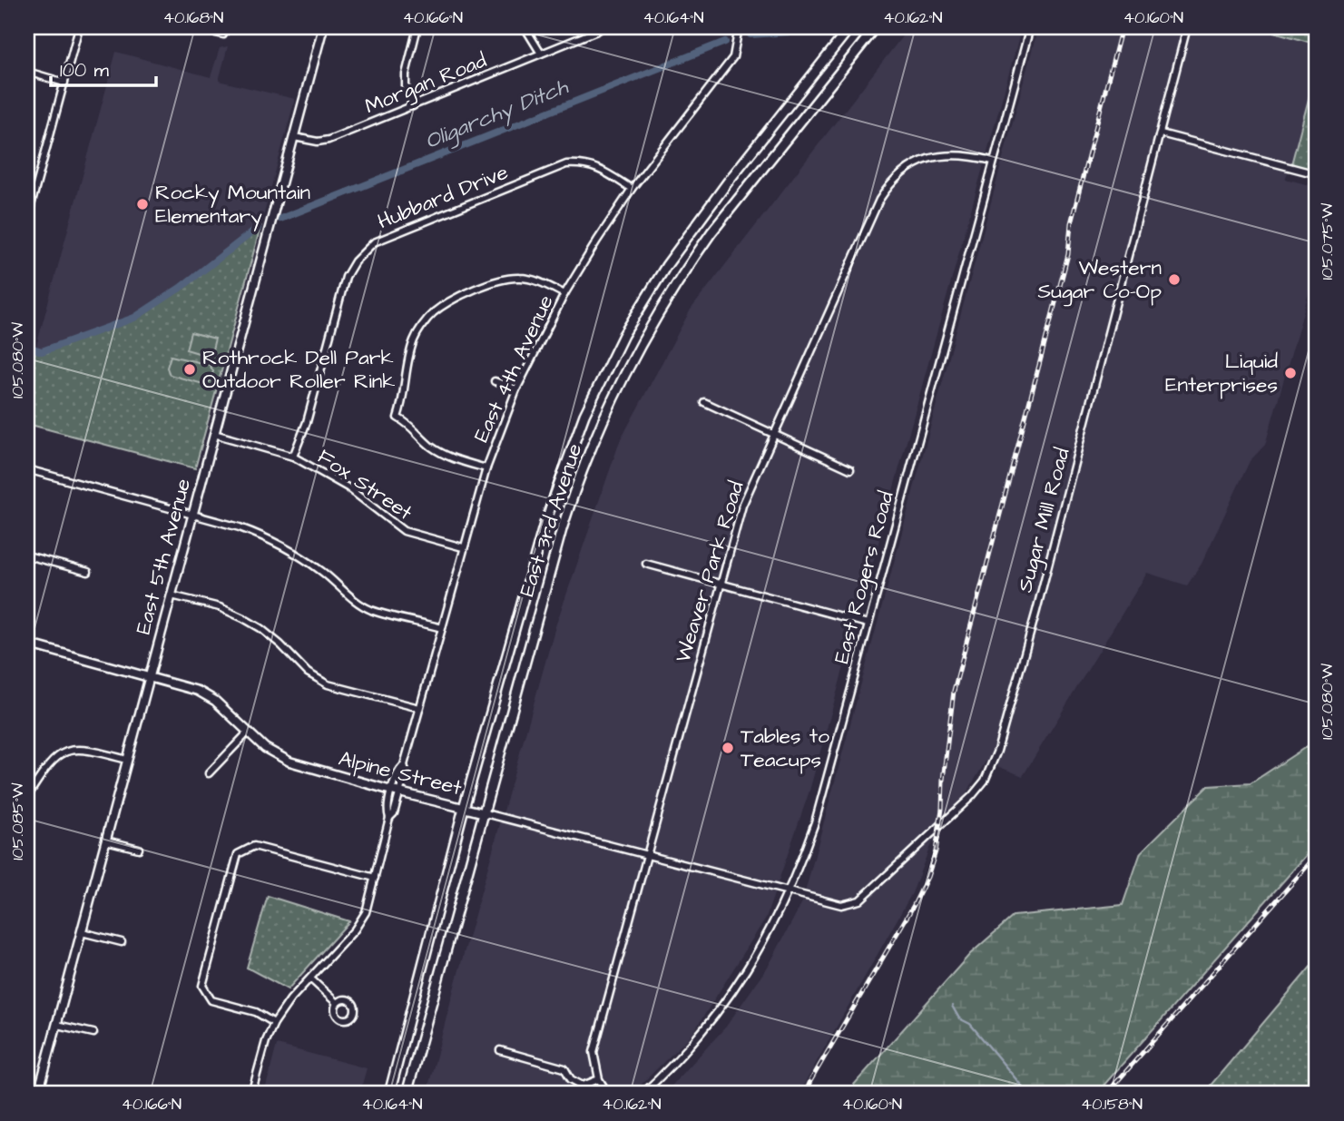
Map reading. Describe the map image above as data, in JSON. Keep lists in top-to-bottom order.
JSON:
{
  "streets": {
    "main road": ["East 3rd Avenue"],
    "street": [
      "Morgan Road",
      "Hubbard Drive",
      "East 4th Avenue",
      "Fox Street",
      "Sugar Mill Road",
      "East 5th Avenue",
      "Weaver Park Road",
      "East Rogers Road",
      "Alpine Street"
    ]
  },
  "crossings": [
    ["Morgan Road", "East 5th Avenue"],
    ["Hubbard Drive", "East 4th Avenue"],
    ["Hubbard Drive", "Fox Street"],
    ["East 4th Avenue", "Fox Street"],
    ["East 4th Avenue", "Alpine Street"],
    ["Fox Street", "East 5th Avenue"],
    ["East 3rd Avenue", "Alpine Street"],
    ["Sugar Mill Road", "East Rogers Road"],
    ["Sugar Mill Road", "Alpine Street"],
    ["East 5th Avenue", "Alpine Street"],
    ["Weaver Park Road", "East Rogers Road"],
    ["Weaver Park Road", "Alpine Street"],
    ["East Rogers Road", "Alpine Street"]
  ],
  "water": ["Oligarchy Ditch"],
  "places": [
    "Rocky Mountain Elementary",
    "Western Sugar Co-Op",
    "Rothrock Dell Park Outdoor Roller Rink",
    "Liquid Enterprises",
    "Tables to Teacups"
  ],
  "scale_bar": "100 m",
  "coordinates": [
    "40.168°N",
    "40.166°N",
    "40.164°N",
    "40.162°N",
    "40.160°N",
    "105.075°W",
    "105.080°W",
    "105.085°W",
    "40.158°N"
  ]
}
